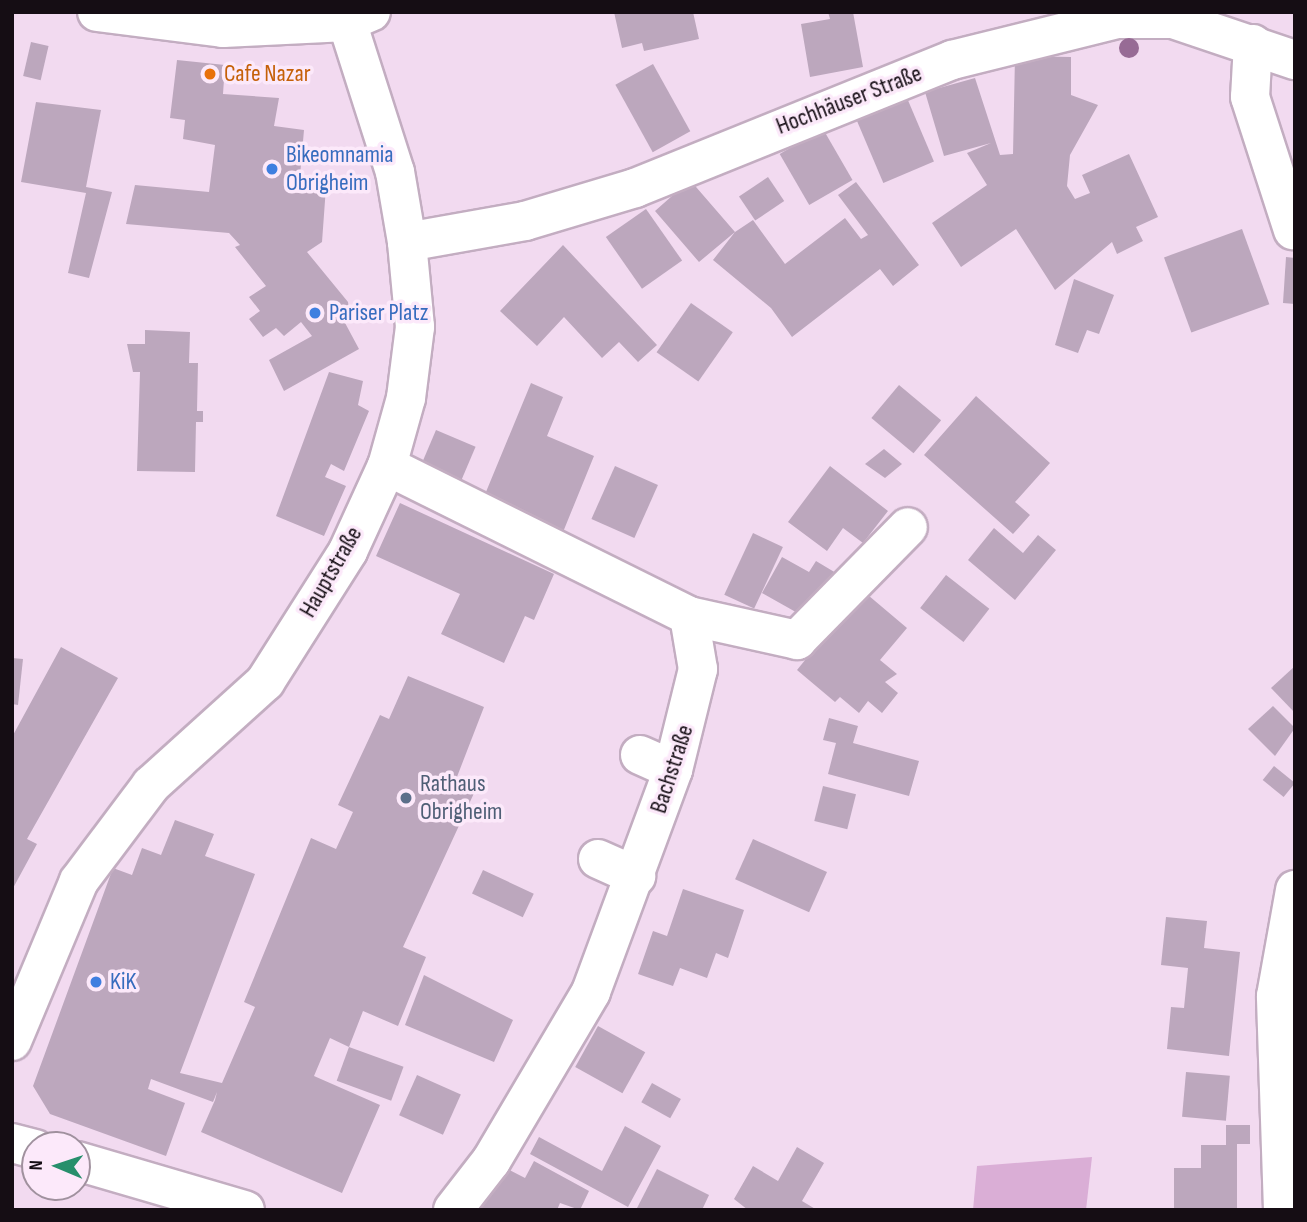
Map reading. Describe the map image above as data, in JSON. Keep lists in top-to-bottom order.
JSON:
{
  "streets": {
    "street": ["Hochhäuser Straße", "Hauptstraße", "Bachstraße"]
  },
  "crossings": [
    ["Hochhäuser Straße", "Hauptstraße"]
  ],
  "places": [
    "Cafe Nazar",
    "Bikeomnamia Obrigheim",
    "Pariser Platz",
    "Rathaus Obrigheim",
    "KiK"
  ],
  "north": "left"
}
